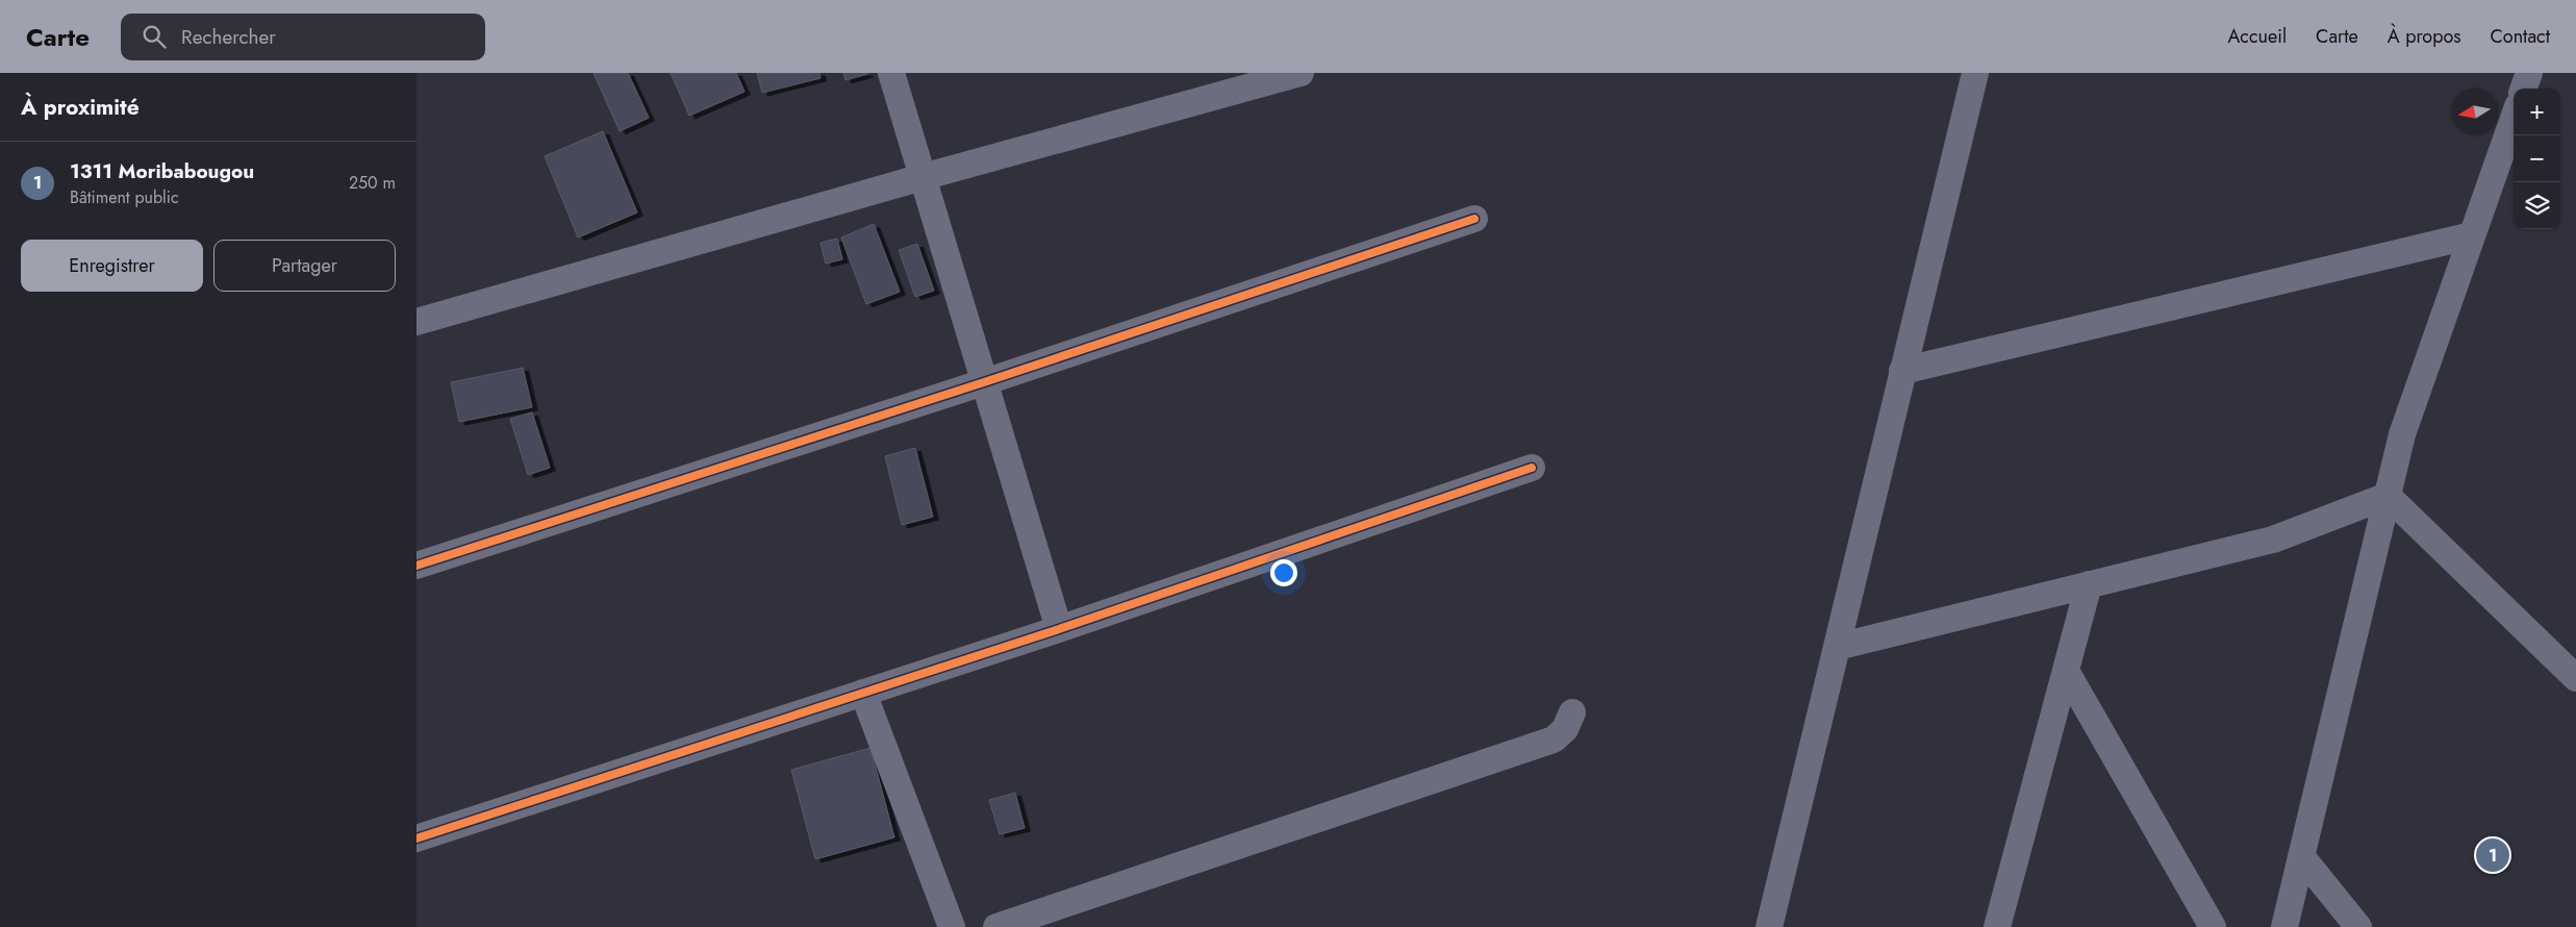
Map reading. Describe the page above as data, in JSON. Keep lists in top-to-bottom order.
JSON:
{
  "north": "left",
  "page": {
    "header": "Carte",
    "search": "Rechercher",
    "nav": [
      "Accueil",
      "Carte",
      "À propos",
      "Contact"
    ],
    "heading": "À proximité",
    "map_buttons": ["+", "−"],
    "list": [
      {
        "mark": "1",
        "name": "1311 Moribabougou",
        "note": "Bâtiment public",
        "value": "250 m"
      }
    ],
    "buttons": ["Enregistrer", "Partager"],
    "pins": "1"
  }
}
